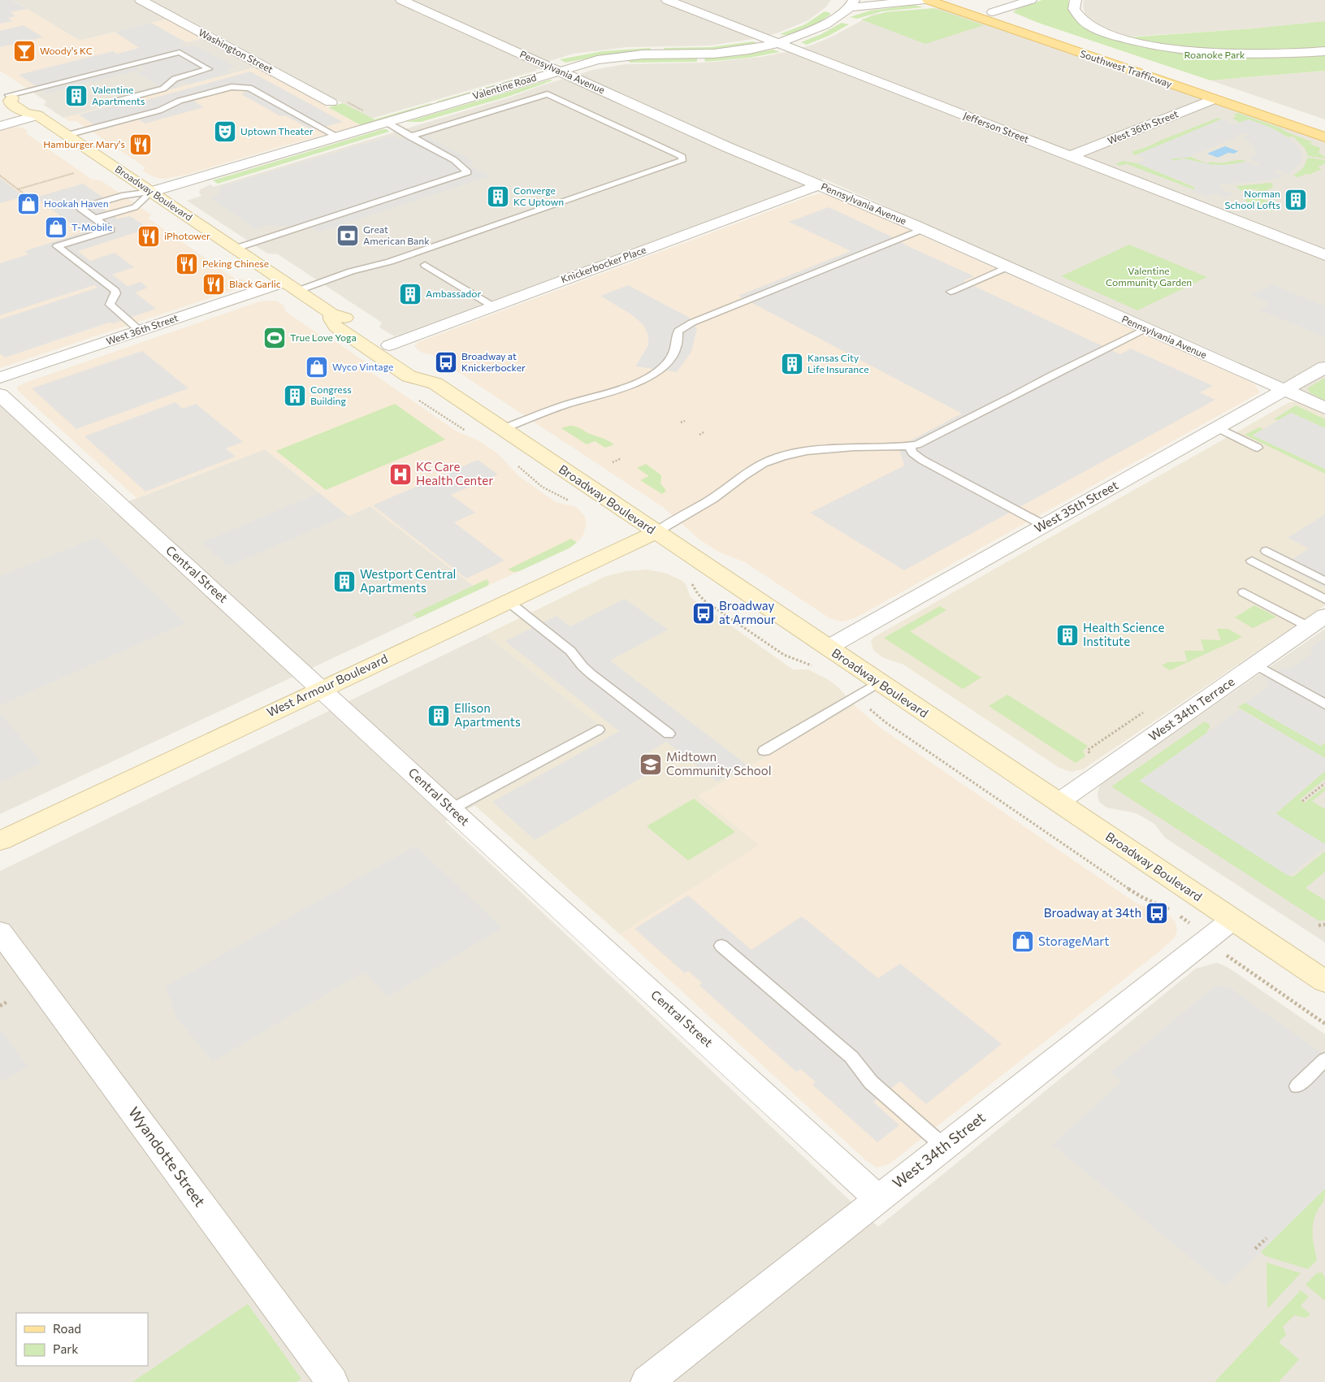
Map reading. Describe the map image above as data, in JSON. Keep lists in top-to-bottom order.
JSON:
{
  "streets": {
    "main road": ["Southwest Trafficway", "Broadway Boulevard", "West Armour Boulevard"],
    "street": [
      "Washington Street",
      "Pennsylvania Avenue",
      "Valentine Road",
      "Jefferson Street",
      "West 36th Street",
      "Knickerbocker Place",
      "West 35th Street",
      "Central Street",
      "West 34th Terrace",
      "West 34th Street",
      "Wyandotte Street"
    ]
  },
  "crossings": [
    ["Southwest Trafficway", "West 36th Street"],
    ["Pennsylvania Avenue", "Valentine Road"],
    ["Pennsylvania Avenue", "Knickerbocker Place"],
    ["Pennsylvania Avenue", "West 35th Street"],
    ["Valentine Road", "Jefferson Street"],
    ["Valentine Road", "Broadway Boulevard"],
    ["Jefferson Street", "West 36th Street"],
    ["West 36th Street", "Broadway Boulevard"],
    ["Broadway Boulevard", "Knickerbocker Place"],
    ["Broadway Boulevard", "West 35th Street"],
    ["Broadway Boulevard", "West Armour Boulevard"],
    ["Broadway Boulevard", "West 34th Terrace"],
    ["Broadway Boulevard", "West 34th Street"],
    ["Central Street", "West Armour Boulevard"],
    ["Central Street", "West 34th Street"]
  ],
  "parks": ["Roanoke Park", "Valentine Community Garden"],
  "places": {
    "bar": ["Woody's KC"],
    "building": [
      "Valentine Apartments",
      "Converge KC Uptown",
      "Norman School Lofts",
      "Ambassador",
      "Kansas City Life Insurance",
      "Congress Building",
      "Westport Central Apartments",
      "Health Science Institute",
      "Ellison Apartments"
    ],
    "theatre": ["Uptown Theater"],
    "restaurant": [
      "Hamburger Mary's",
      "iPhotower",
      "Peking Chinese",
      "Black Garlic"
    ],
    "shop": [
      "Hookah Haven",
      "T-Mobile",
      "Wyco Vintage",
      "StorageMart"
    ],
    "bank": ["Great American Bank"],
    "sports": ["True Love Yoga"],
    "bus stop": ["Broadway at Knickerbocker", "Broadway at Armour", "Broadway at 34th"],
    "hospital": ["KC Care Health Center"],
    "school or university": ["Midtown Community School"]
  },
  "legend": ["Road", "Park"]
}
